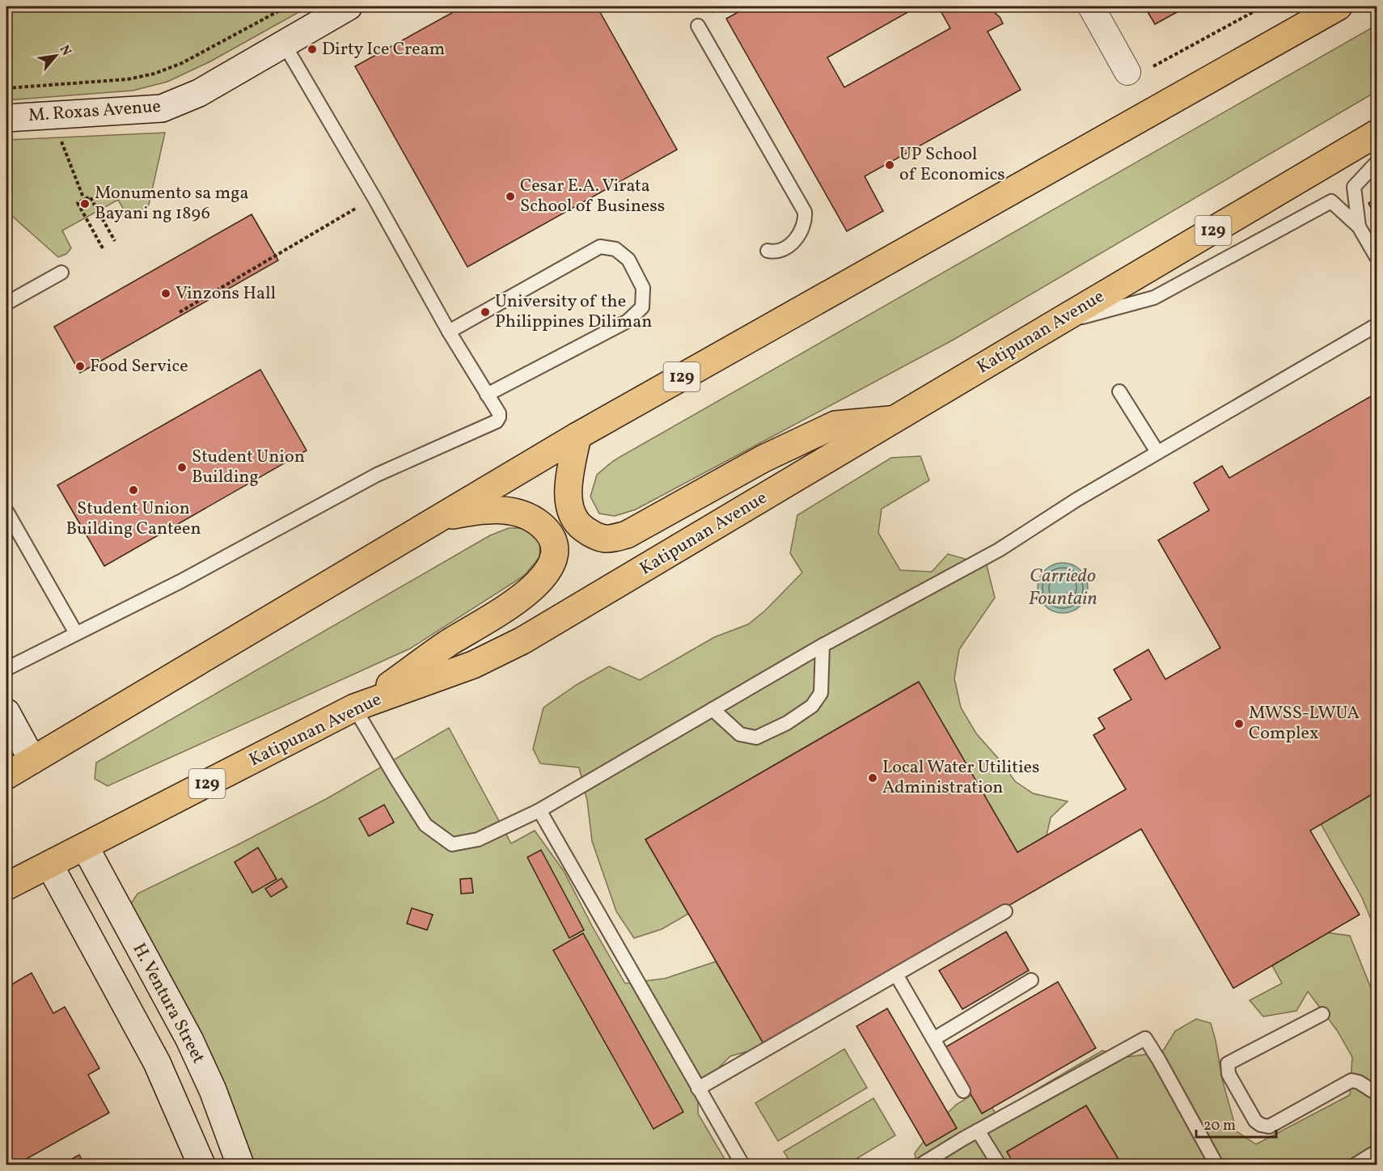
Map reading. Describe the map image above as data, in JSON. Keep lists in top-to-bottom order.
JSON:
{
  "streets": {
    "main road": ["129", "Katipunan Avenue"],
    "street": ["M. Roxas Avenue", "H. Ventura Street"]
  },
  "crossings": [
    ["Katipunan Avenue", "H. Ventura Street"]
  ],
  "water": ["Carriedo Fountain"],
  "places": [
    "Dirty Ice Cream",
    "UP School of Economics",
    "Cesar E.A. Virata School of Business",
    "Monumento sa mga Bayani ng 1896",
    "Vinzons Hall",
    "University of the Philippines Diliman",
    "Food Service",
    "Student Union Building",
    "Student Union Building Canteen",
    "MWSS-LWUA Complex",
    "Local Water Utilities Administration"
  ],
  "scale_bar": "20 m",
  "north": "top right"
}
